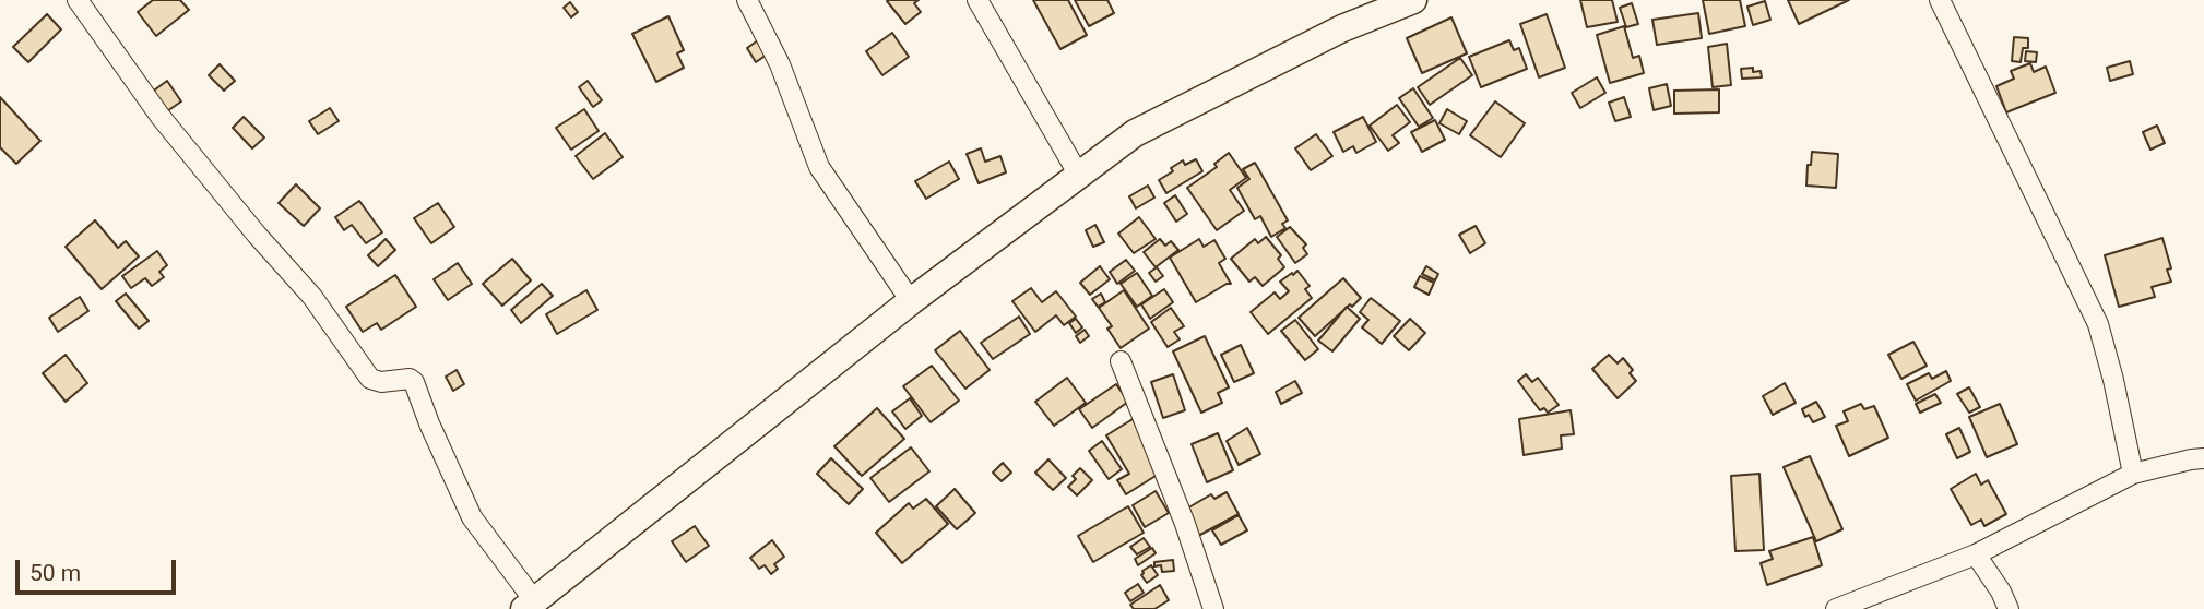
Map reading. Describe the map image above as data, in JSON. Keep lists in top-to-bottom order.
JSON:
{
  "scale_bar": "50 m"
}
